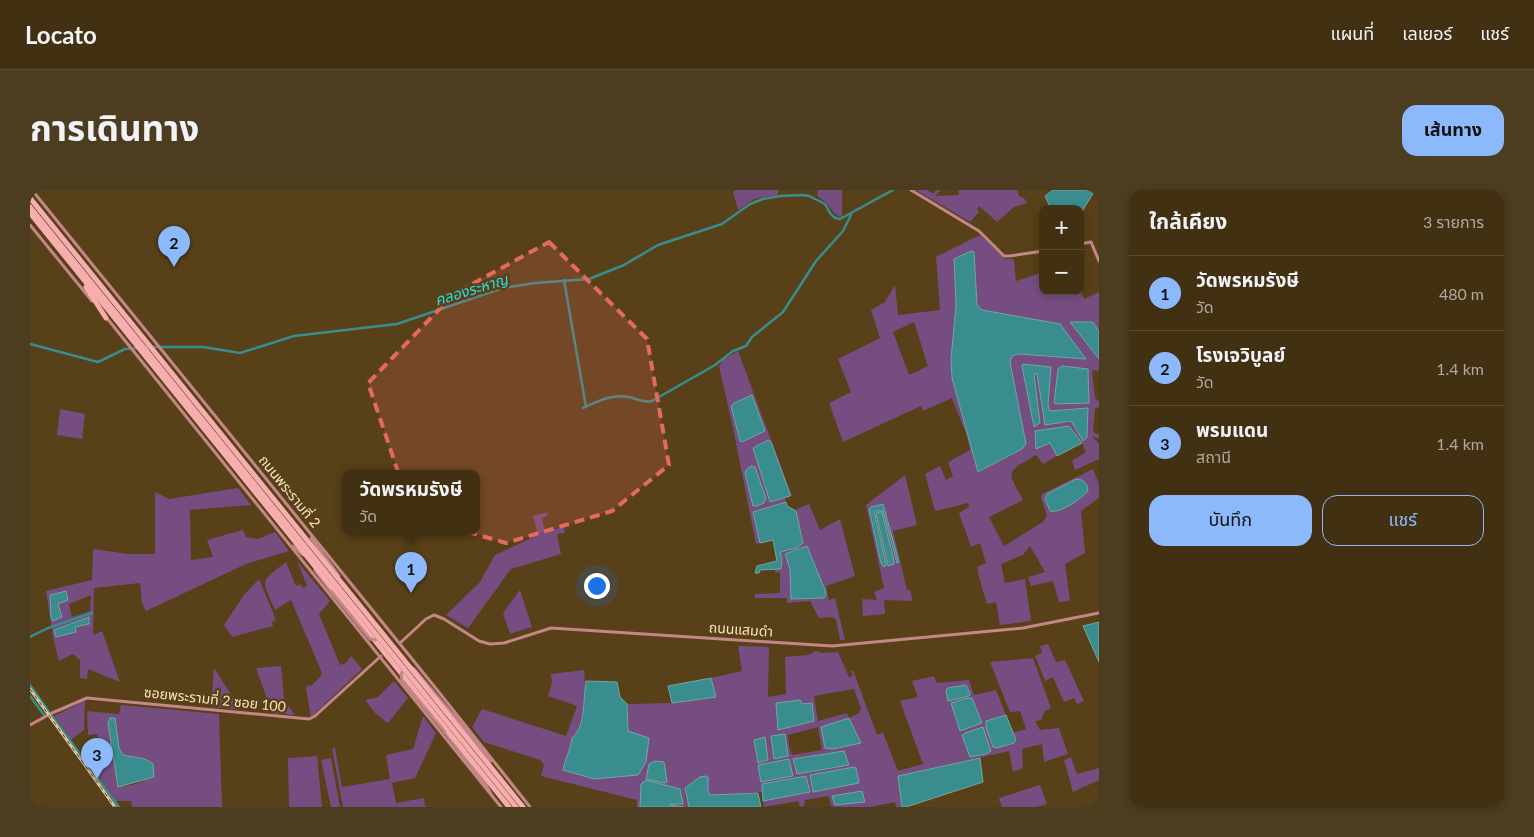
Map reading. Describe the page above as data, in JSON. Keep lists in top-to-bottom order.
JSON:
{
  "streets": {
    "highway": ["ถนนพระรามที่ 2"],
    "main road": ["ถนนแสมดำ", "ซอยพระรามที่ 2 ซอย 100"]
  },
  "crossings": [
    ["ถนนพระรามที่ 2", "ถนนแสมดำ"]
  ],
  "water": ["คลองระหาญ"],
  "page": {
    "header": "Locato",
    "nav": ["แผนที่", "เลเยอร์", "แชร์"],
    "title": "การเดินทาง",
    "buttons": [
      "เส้นทาง",
      ["บันทึก", "แชร์"]
    ],
    "heading": ["ใกล้เคียง", "3 รายการ"],
    "map_buttons": ["+", "−"],
    "pins": ["2", "1", "3"],
    "list": [
      {
        "mark": "1",
        "name": "วัดพรหมรังษี",
        "note": "วัด",
        "value": "480 m"
      },
      {
        "mark": "2",
        "name": "โรงเจวิบูลย์",
        "note": "วัด",
        "value": "1.4 km"
      },
      {
        "mark": "3",
        "name": "พรมแดน",
        "note": "สถานี",
        "value": "1.4 km"
      }
    ],
    "popup": ["วัดพรหมรังษี", "วัด"]
  }
}
